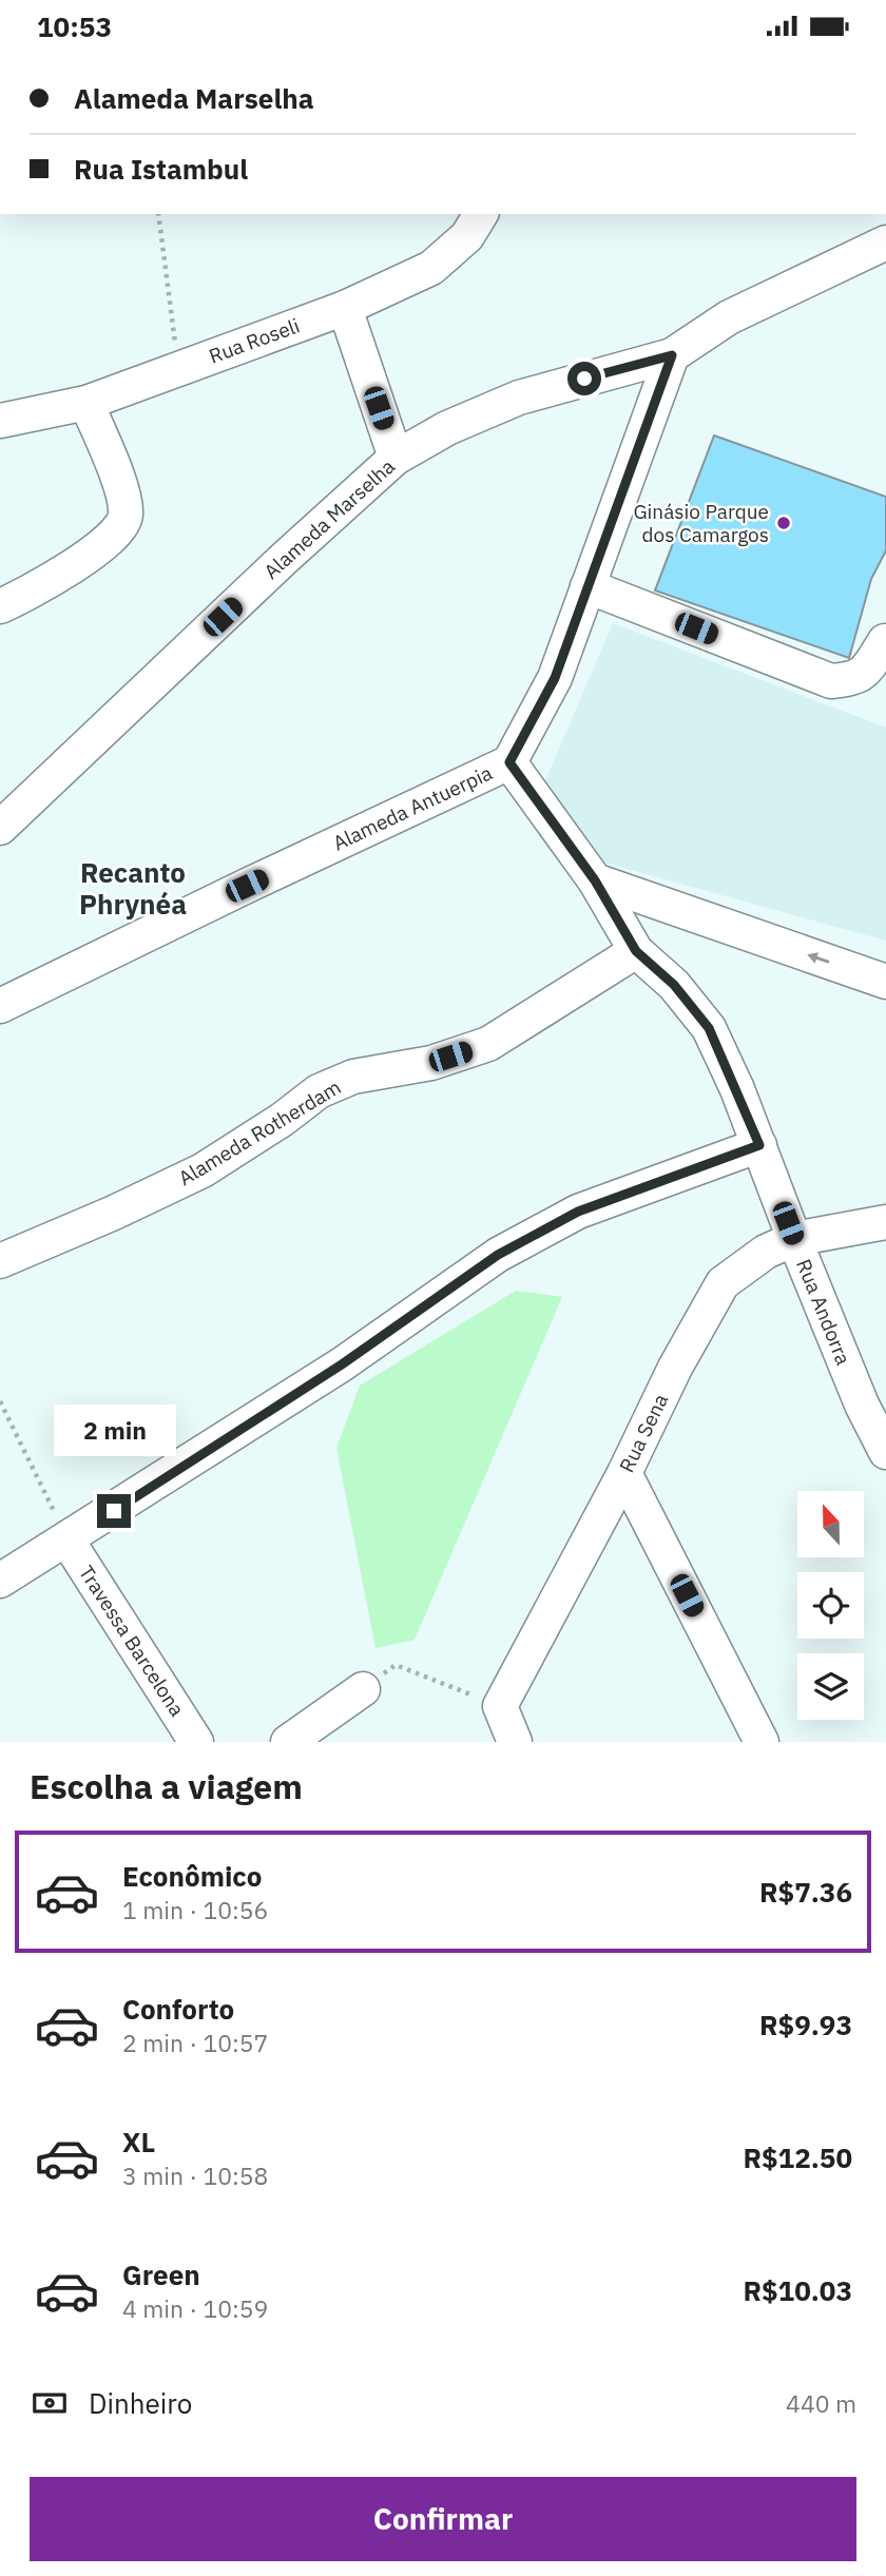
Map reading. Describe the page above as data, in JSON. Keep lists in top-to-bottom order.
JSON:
{
  "streets": {
    "street": [
      "Rua Roseli",
      "Alameda Marselha",
      "Alameda Antuerpia",
      "Alameda Rotherdam",
      "Rua Andorra",
      "Rua Sena",
      "Travessa Barcelona"
    ]
  },
  "crossings": [
    ["Alameda Marselha", "Alameda Antuerpia"],
    ["Alameda Antuerpia", "Rua Andorra"],
    ["Alameda Rotherdam", "Rua Andorra"],
    ["Rua Andorra", "Rua Sena"]
  ],
  "districts": ["Recanto Phrynéa"],
  "places": ["Ginásio Parque dos Camargos"],
  "north": "top",
  "page": {
    "status": "10:53",
    "banner": ["Alameda Marselha", "Rua Istambul"],
    "bubble": "2 min",
    "heading": "Escolha a viagem",
    "list": [
      {
        "name": "Econômico",
        "note": "1 min · 10:56",
        "value": "R$7.36"
      },
      {
        "name": "Conforto",
        "note": "2 min · 10:57",
        "value": "R$9.93"
      },
      {
        "name": "XL",
        "note": "3 min · 10:58",
        "value": "R$12.50"
      },
      {
        "name": "Green",
        "note": "4 min · 10:59",
        "value": "R$10.03"
      }
    ],
    "pay": ["Dinheiro", "440 m"],
    "buttons": "Confirmar"
  }
}
